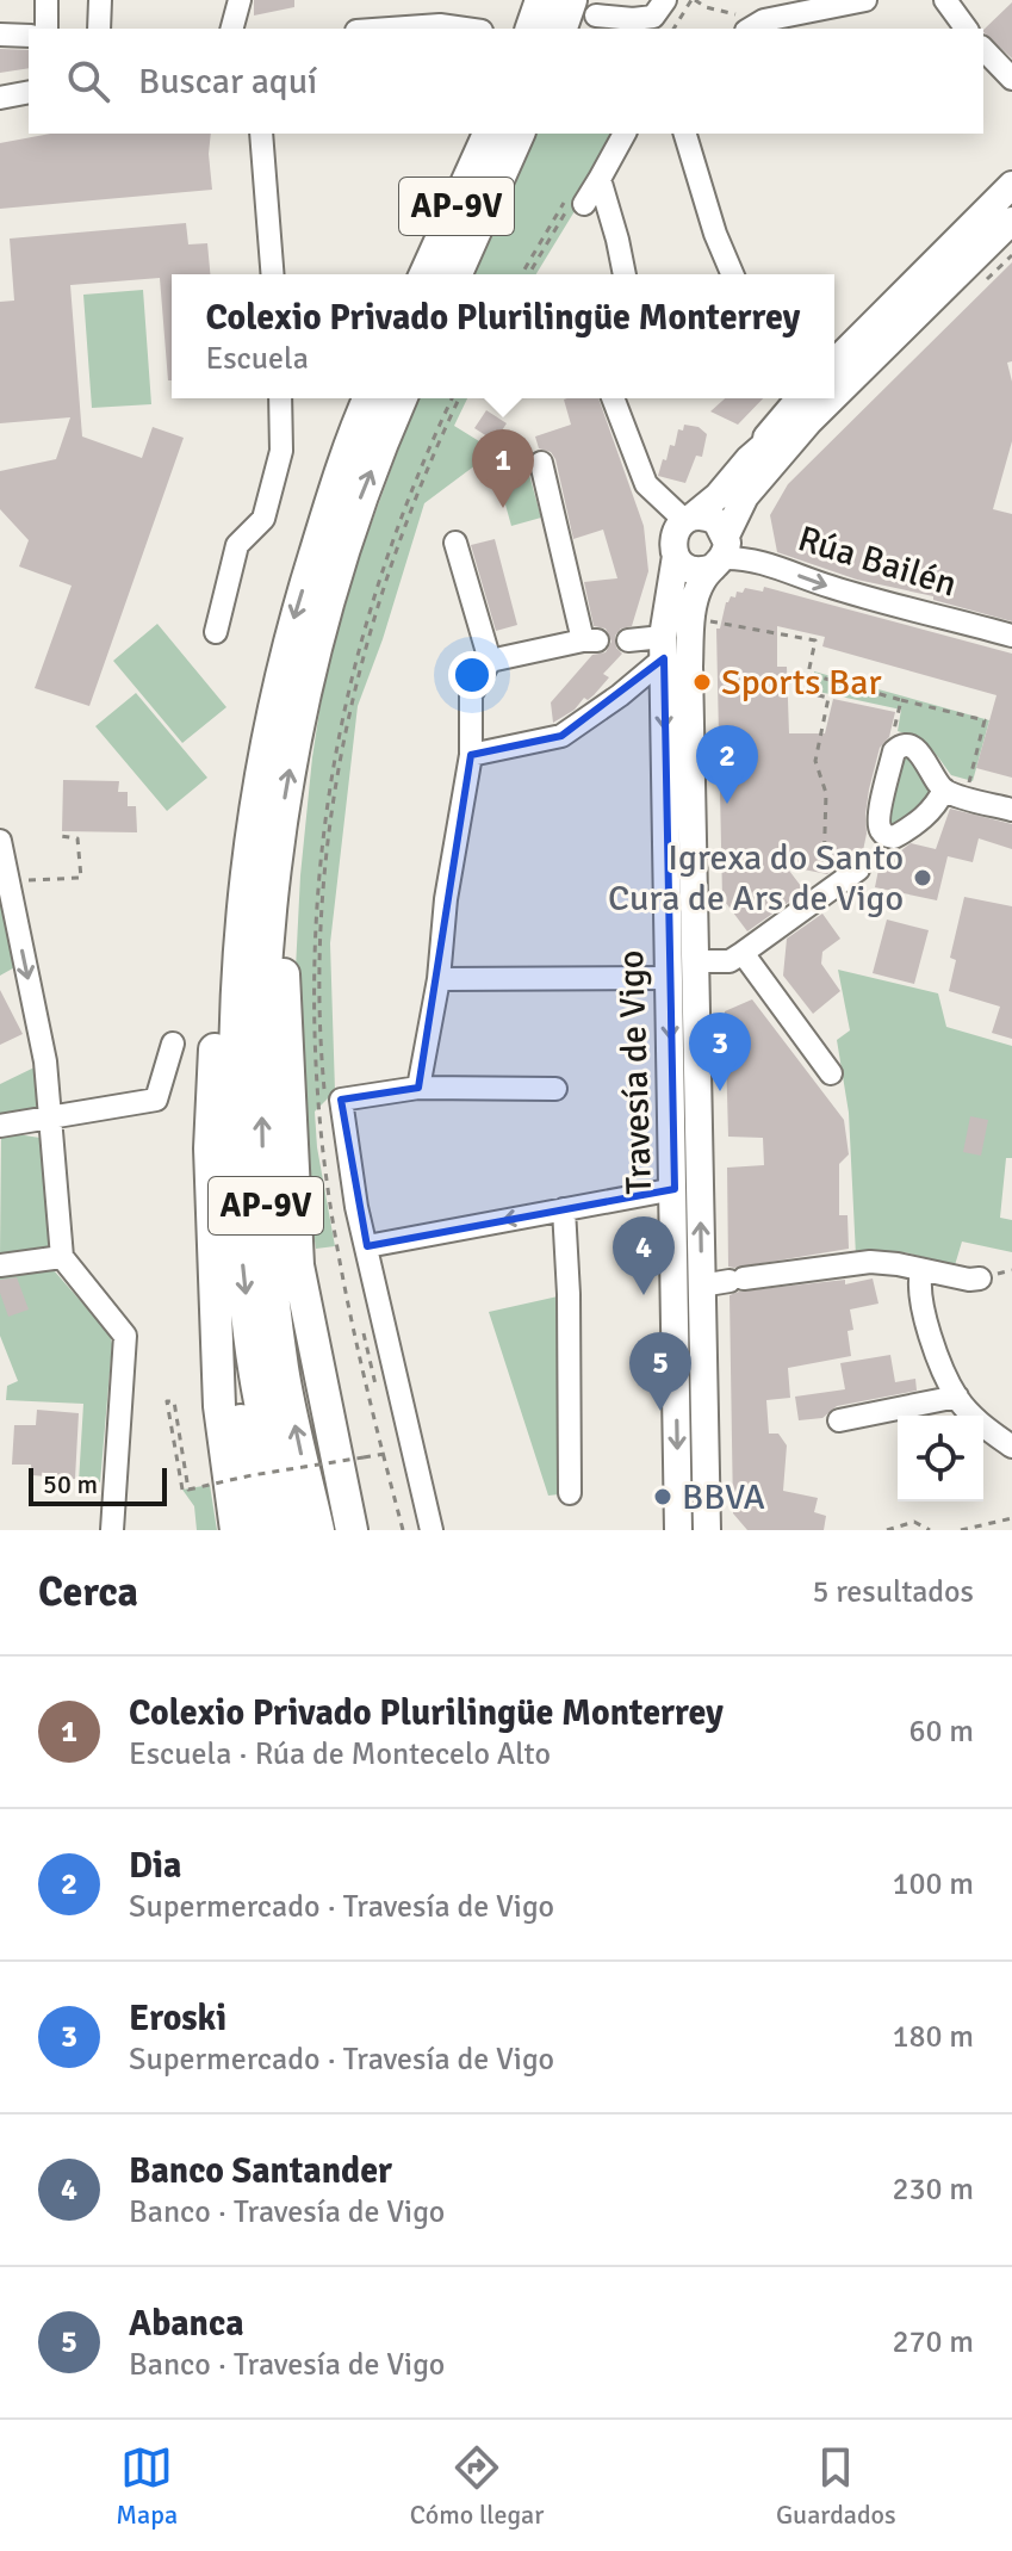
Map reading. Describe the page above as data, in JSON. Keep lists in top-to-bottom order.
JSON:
{
  "streets": {
    "highway": ["AP-9V"],
    "main road": ["Travesía de Vigo"],
    "street": ["Rúa Bailén"]
  },
  "crossings": [
    ["Rúa Bailén", "Travesía de Vigo"]
  ],
  "one_way": ["Rúa Bailén"],
  "places": ["Sports Bar", "Igrexa do Santo Cura de Ars de Vigo", "BBVA"],
  "scale_bar": "50 m",
  "page": {
    "search": "Buscar aquí",
    "popup": ["Colexio Privado Plurilingüe Monterrey", "Escuela"],
    "pins": [
      "1",
      "2",
      "3",
      "4",
      "5"
    ],
    "scale": "50 m",
    "heading": ["Cerca", "5 resultados"],
    "list": [
      {
        "mark": "1",
        "name": "Colexio Privado Plurilingüe Monterrey",
        "note": "Escuela · Rúa de Montecelo Alto",
        "value": "60 m"
      },
      {
        "mark": "2",
        "name": "Dia",
        "note": "Supermercado · Travesía de Vigo",
        "value": "100 m"
      },
      {
        "mark": "3",
        "name": "Eroski",
        "note": "Supermercado · Travesía de Vigo",
        "value": "180 m"
      },
      {
        "mark": "4",
        "name": "Banco Santander",
        "note": "Banco · Travesía de Vigo",
        "value": "230 m"
      },
      {
        "mark": "5",
        "name": "Abanca",
        "note": "Banco · Travesía de Vigo",
        "value": "270 m"
      }
    ],
    "nav": ["Mapa", "Cómo llegar", "Guardados"]
  }
}
